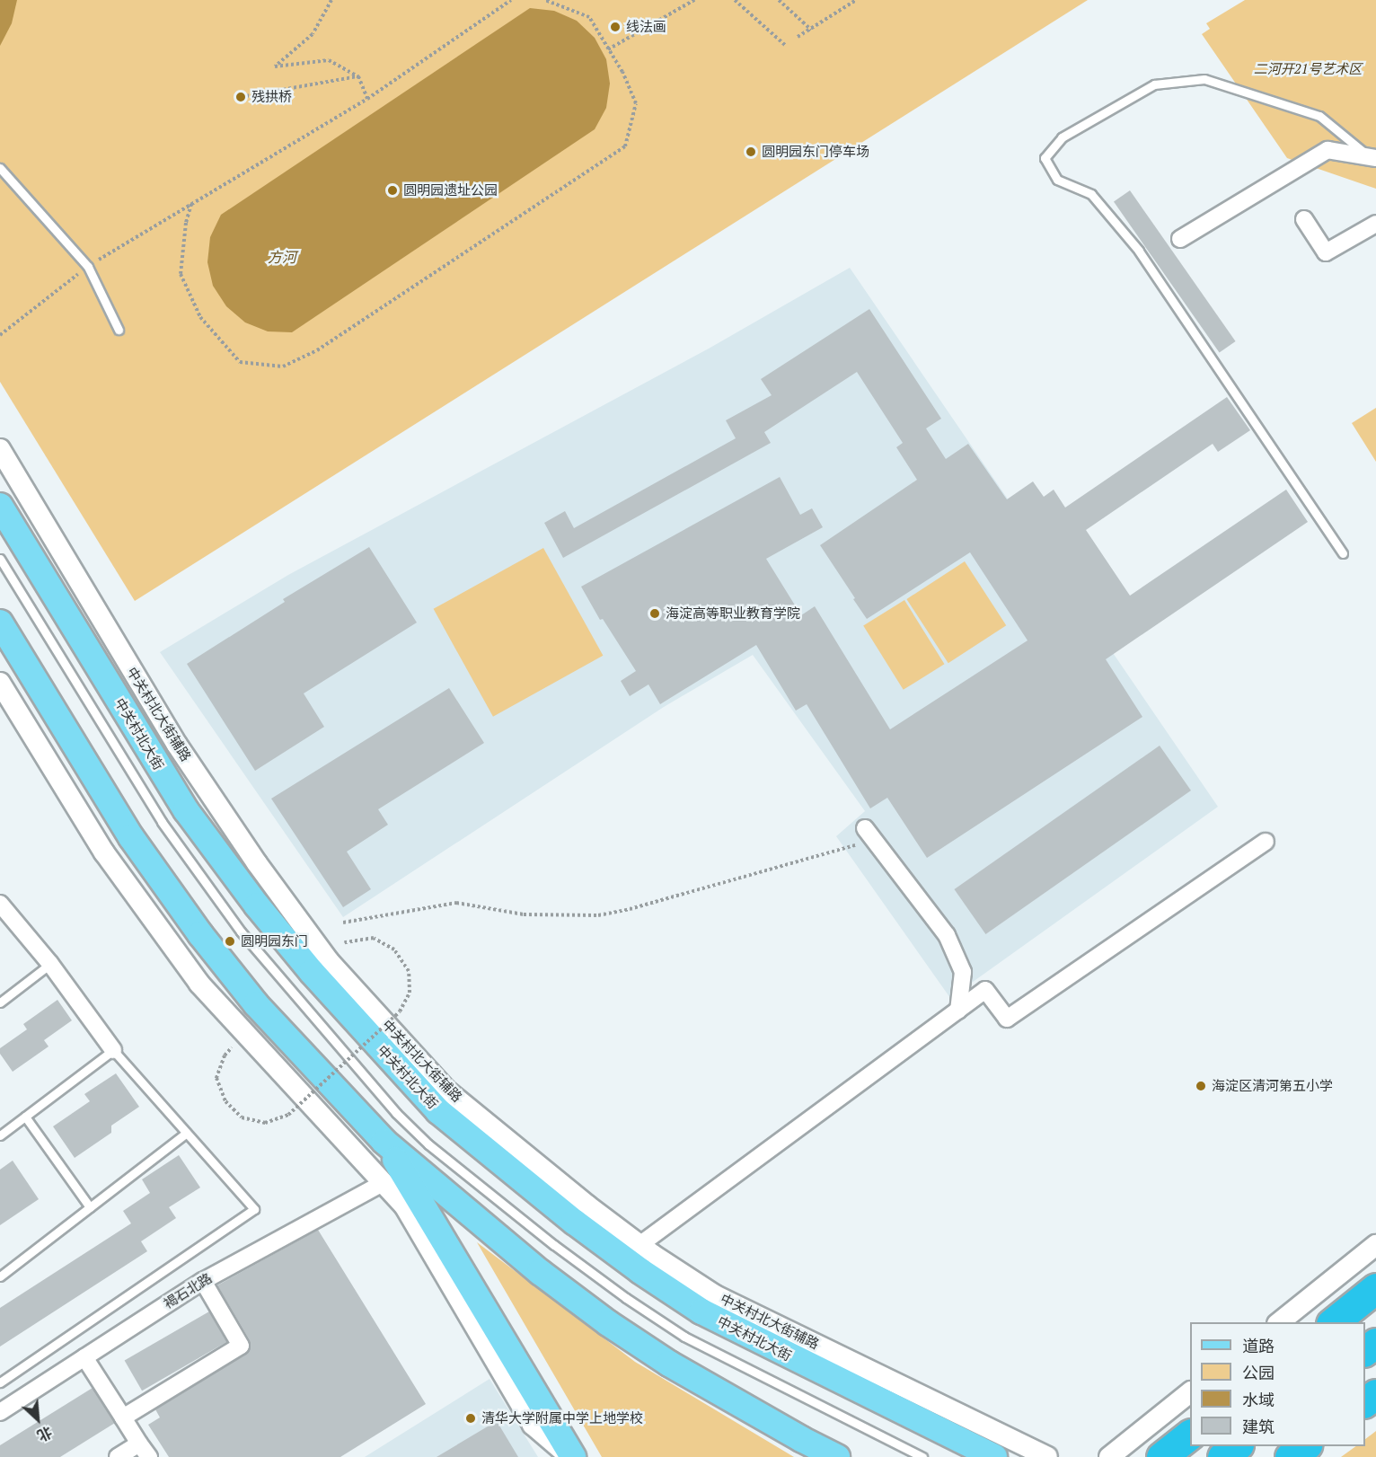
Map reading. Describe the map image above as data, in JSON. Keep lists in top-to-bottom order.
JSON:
{
  "streets": {
    "main road": ["中关村北大街"],
    "street": ["中关村北大街辅路", "褐石北路"]
  },
  "water": ["方河"],
  "parks": ["二河开21号艺术区"],
  "places": [
    "线法画",
    "残拱桥",
    "圆明园东门停车场",
    "圆明园遗址公园",
    "海淀高等职业教育学院",
    "圆明园东门",
    "海淀区清河第五小学",
    "清华大学附属中学上地学校"
  ],
  "legend": [
    "道路",
    "公园",
    "水域",
    "建筑"
  ],
  "north": "bottom right"
}
